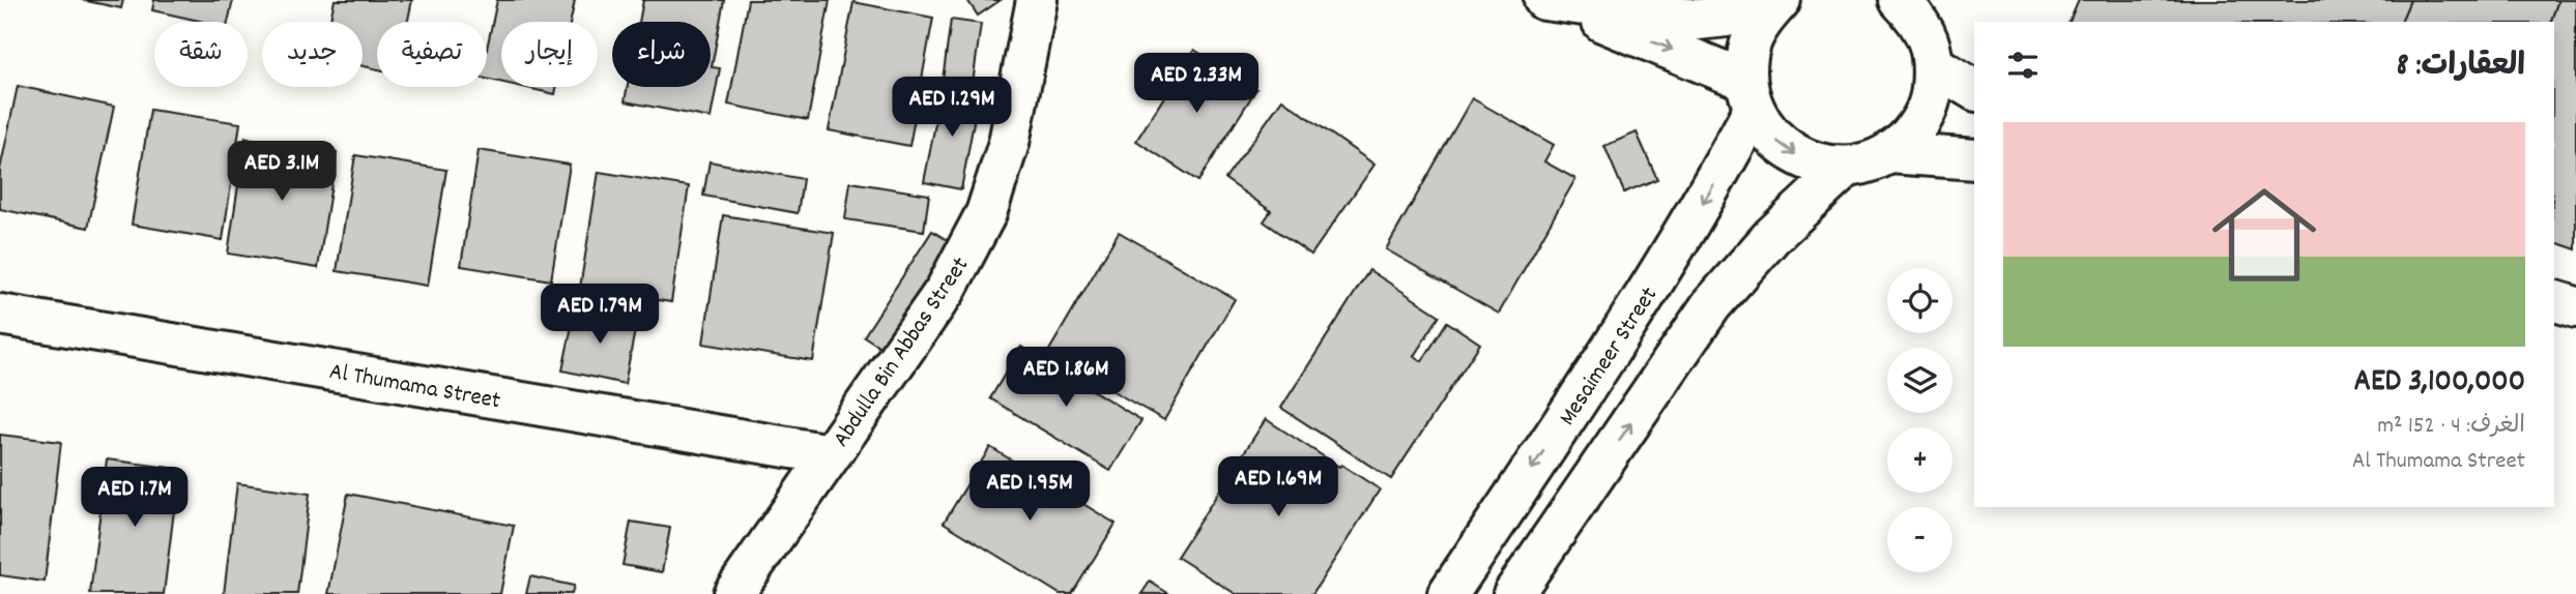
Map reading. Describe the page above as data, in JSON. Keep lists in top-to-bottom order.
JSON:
{
  "streets": {
    "street": ["Abdulla Bin Abbas Street", "Mesaimeer Street", "Al Thumama Street"]
  },
  "crossings": [
    ["Abdulla Bin Abbas Street", "Al Thumama Street"]
  ],
  "page": {
    "chip": [
      "شراء",
      "إيجار",
      "تصفية",
      "جديد",
      "شقة"
    ],
    "heading": "العقارات: 8",
    "price": [
      "AED 2.33M",
      "AED 1.29M",
      "AED 3.1M",
      "AED 1.79M",
      "AED 1.86M",
      "AED 1.69M",
      "AED 1.95M",
      "AED 1.7M"
    ],
    "list": [
      {
        "name": "AED 3,100,000",
        "note": "الغرف: 4 · 152 m² · Al Thumama Street"
      }
    ],
    "map_buttons": ["+", "−"]
  }
}
